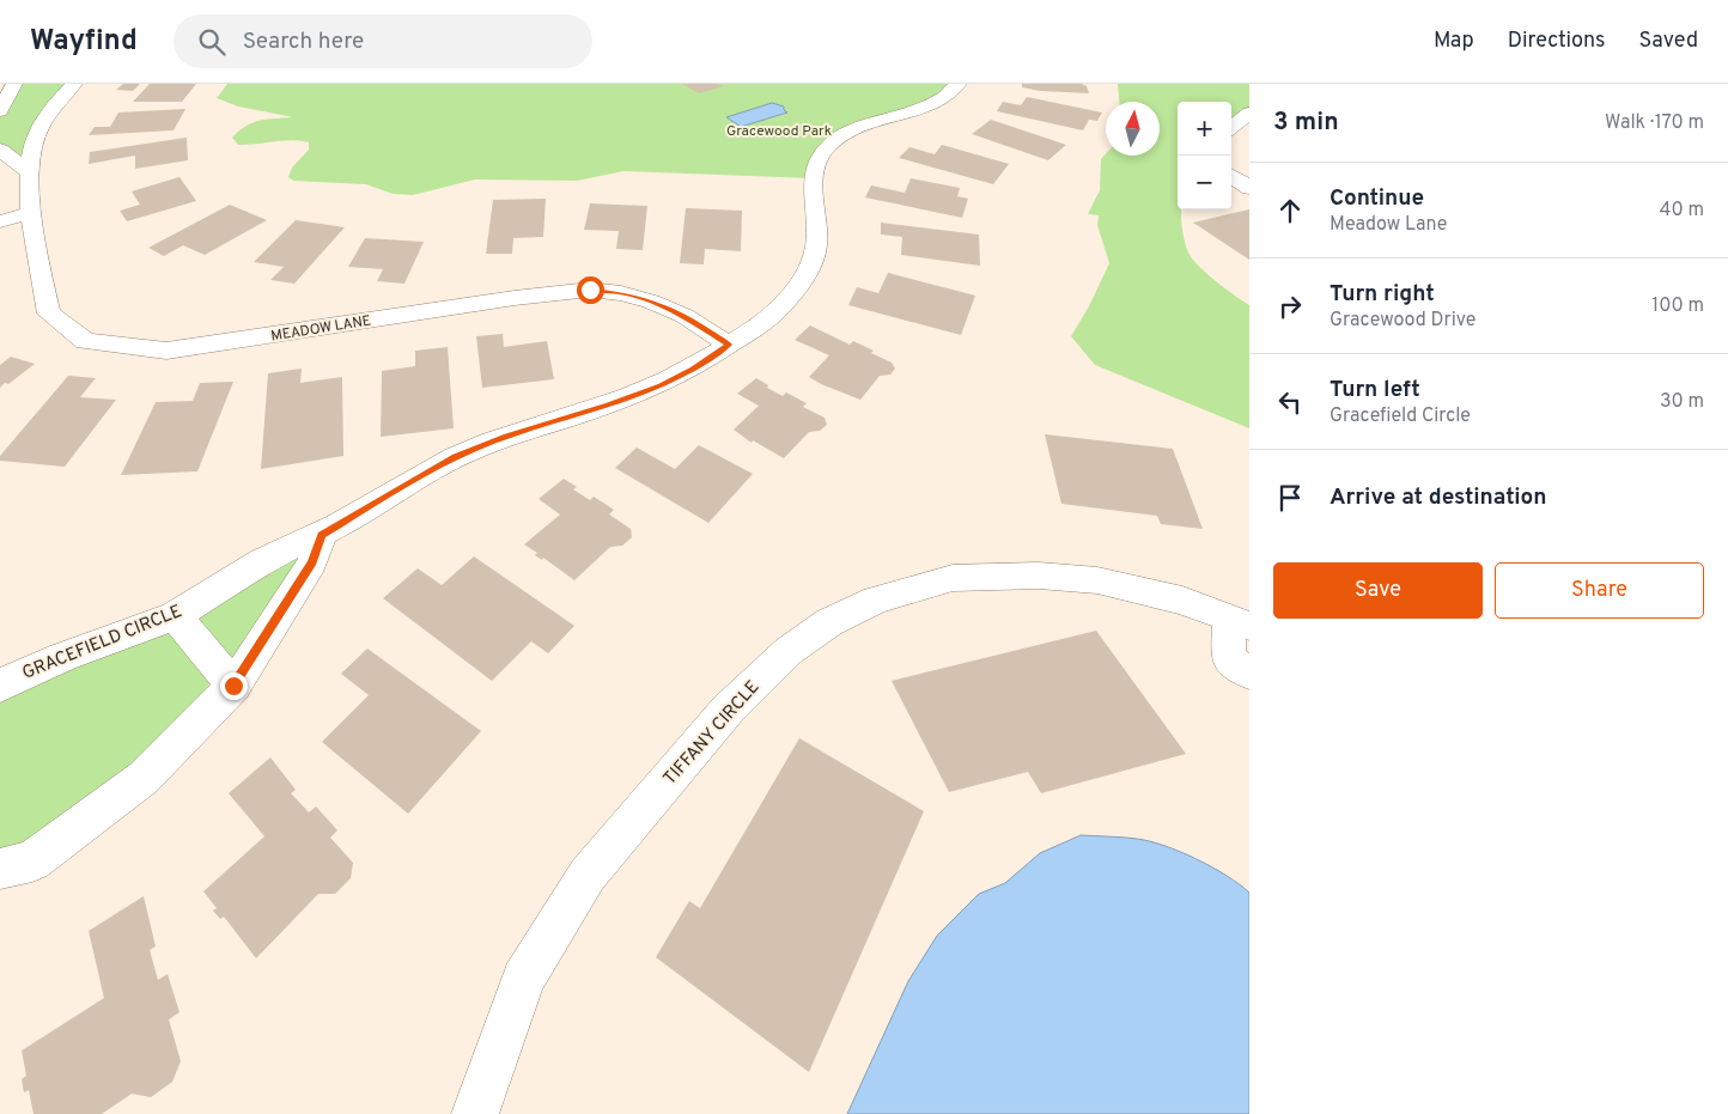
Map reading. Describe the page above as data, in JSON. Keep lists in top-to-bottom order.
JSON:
{
  "streets": {
    "street": ["MEADOW LANE", "GRACEFIELD CIRCLE", "TIFFANY CIRCLE"]
  },
  "crossings": [
    ["MEADOW LANE", "GRACEFIELD CIRCLE"]
  ],
  "parks": ["Gracewood Park"],
  "north": "top",
  "page": {
    "header": "Wayfind",
    "search": "Search here",
    "nav": ["Map", "Directions", "Saved"],
    "heading": ["3 min", "Walk · 170 m"],
    "map_buttons": ["+", "−"],
    "list": [
      ["Continue", "Meadow Lane", "40 m"],
      ["Turn right", "Gracewood Drive", "100 m"],
      ["Turn left", "Gracefield Circle", "30 m"],
      "Arrive at destination"
    ],
    "buttons": ["Save", "Share"]
  }
}
